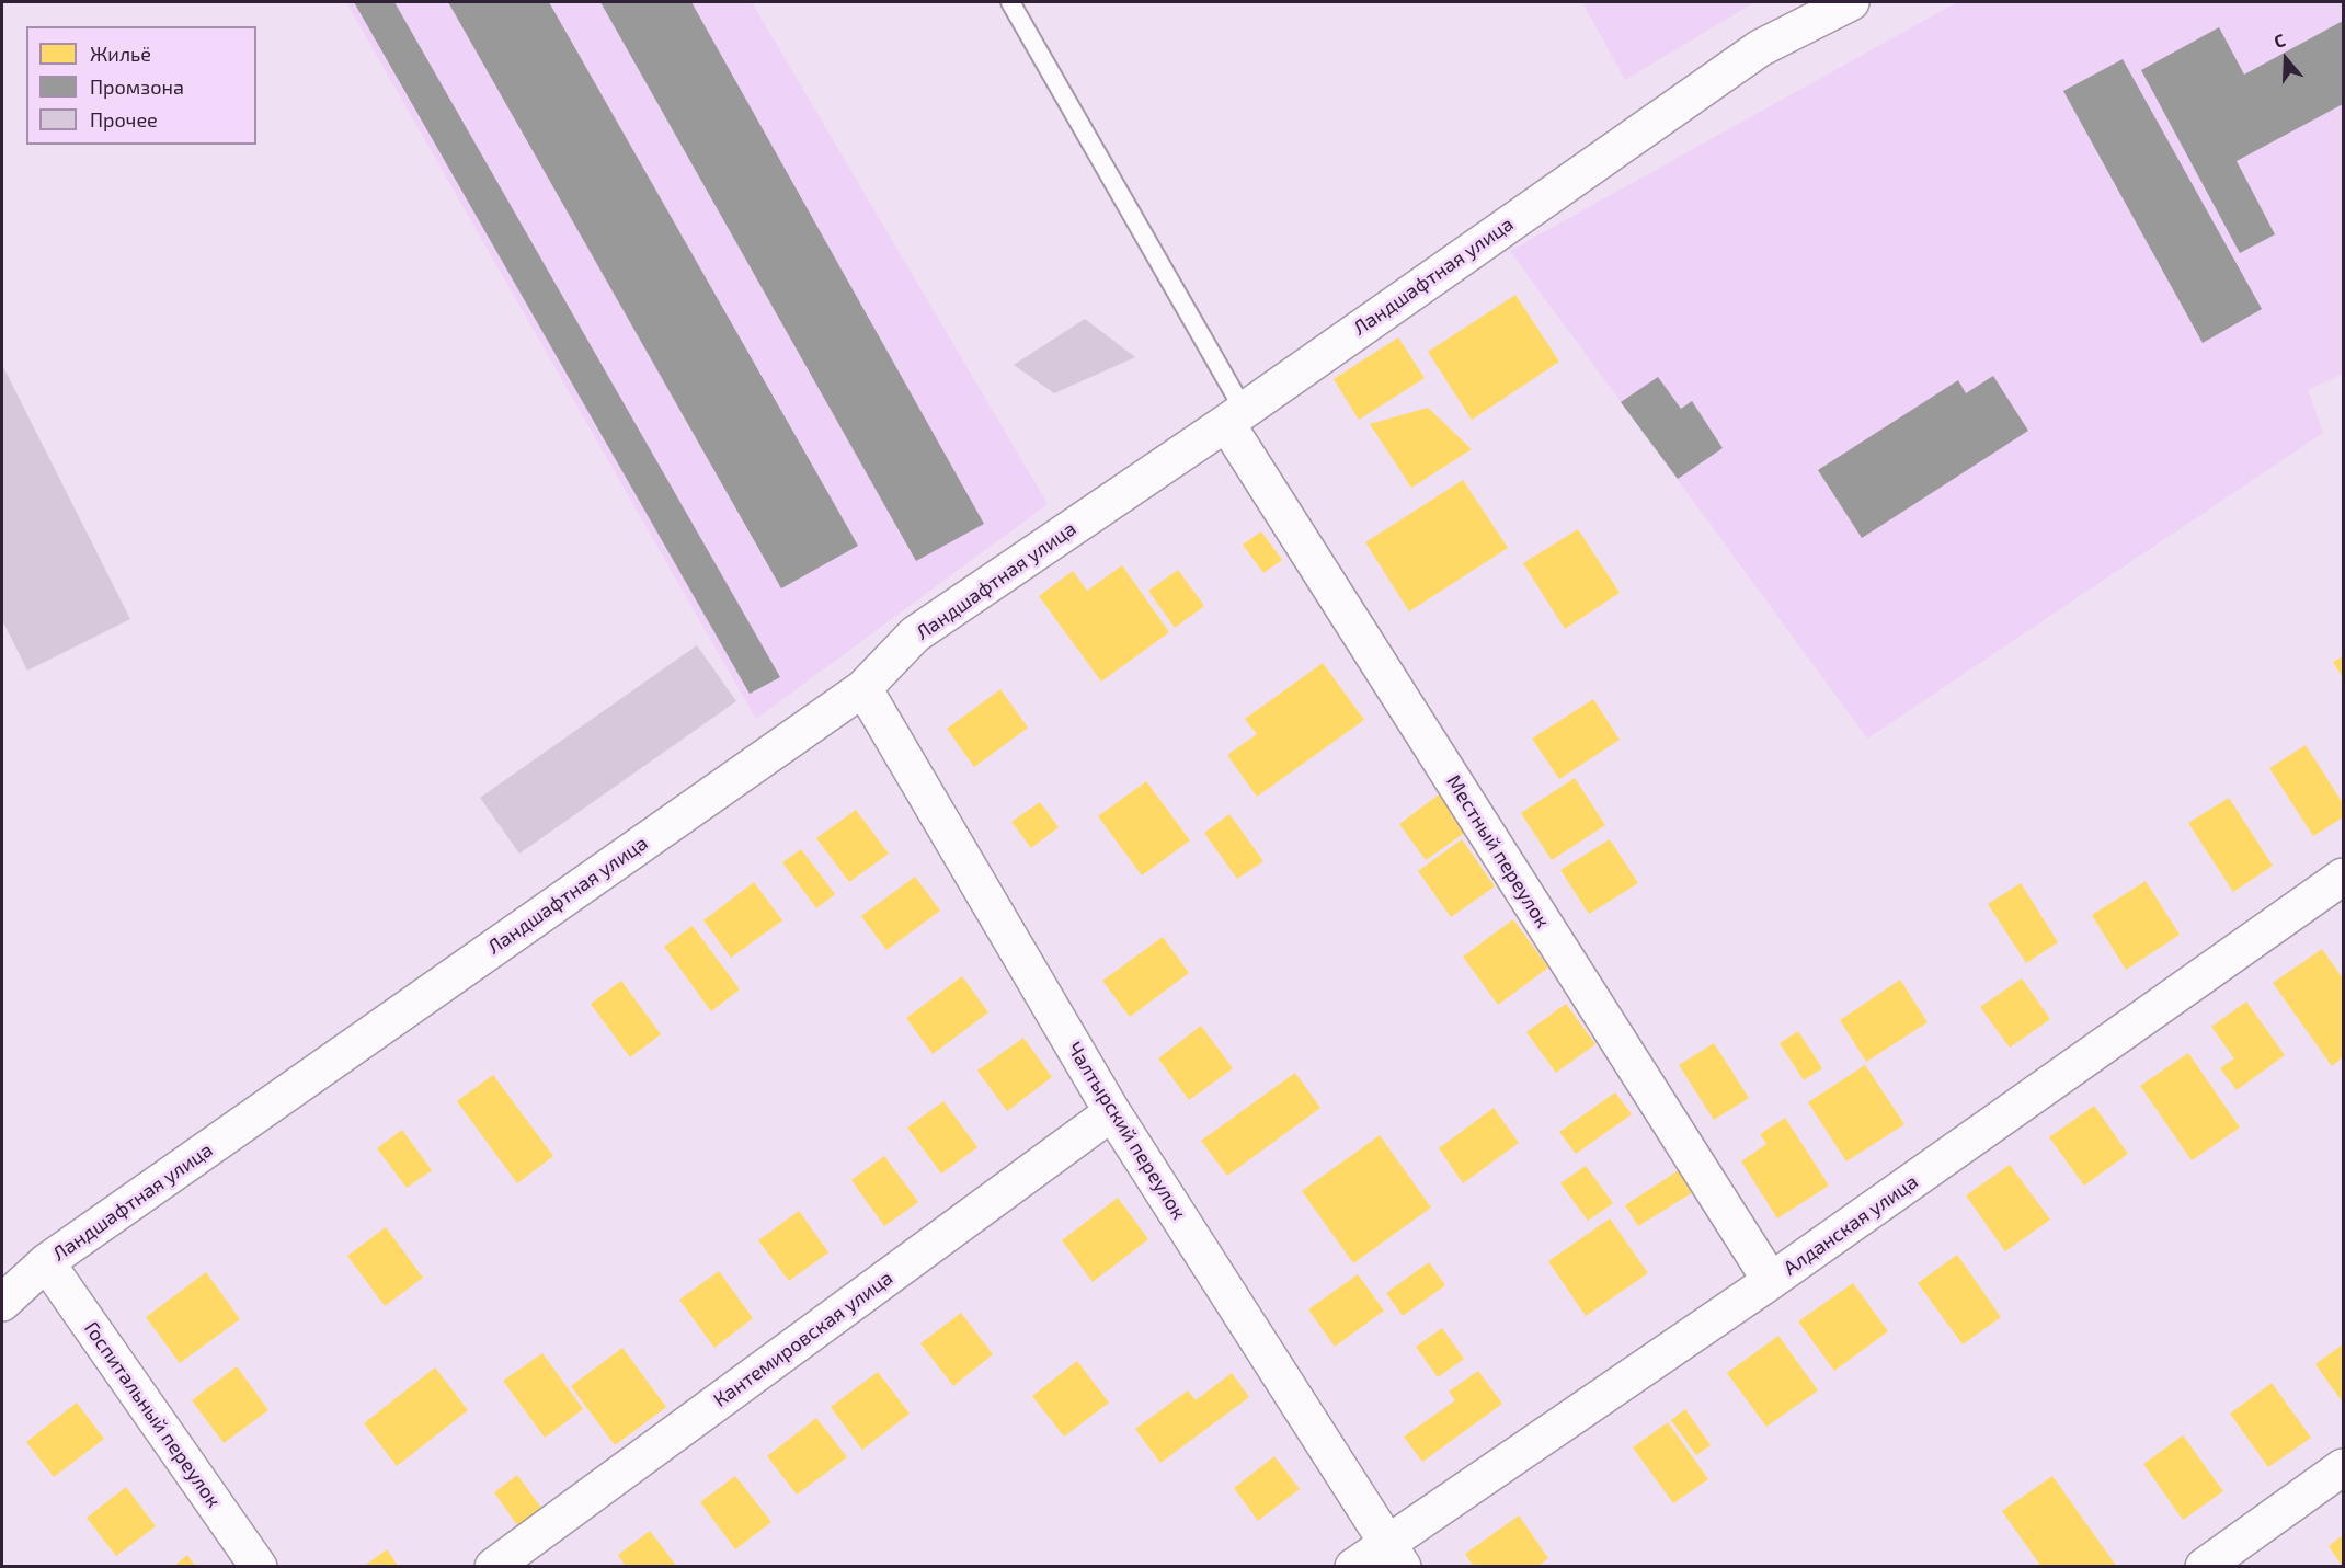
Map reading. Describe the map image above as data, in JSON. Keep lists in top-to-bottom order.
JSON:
{
  "streets": {
    "street": [
      "Ландшафтная улица",
      "Местный переулок",
      "Чалтырский переулок",
      "Алданская улица",
      "Кантемировская улица",
      "Госпитальный переулок"
    ]
  },
  "crossings": [
    ["Ландшафтная улица", "Местный переулок"],
    ["Ландшафтная улица", "Чалтырский переулок"],
    ["Ландшафтная улица", "Госпитальный переулок"],
    ["Местный переулок", "Алданская улица"],
    ["Чалтырский переулок", "Алданская улица"],
    ["Чалтырский переулок", "Кантемировская улица"]
  ],
  "legend": ["Жильё", "Промзона", "Прочее"],
  "north": "top"
}
